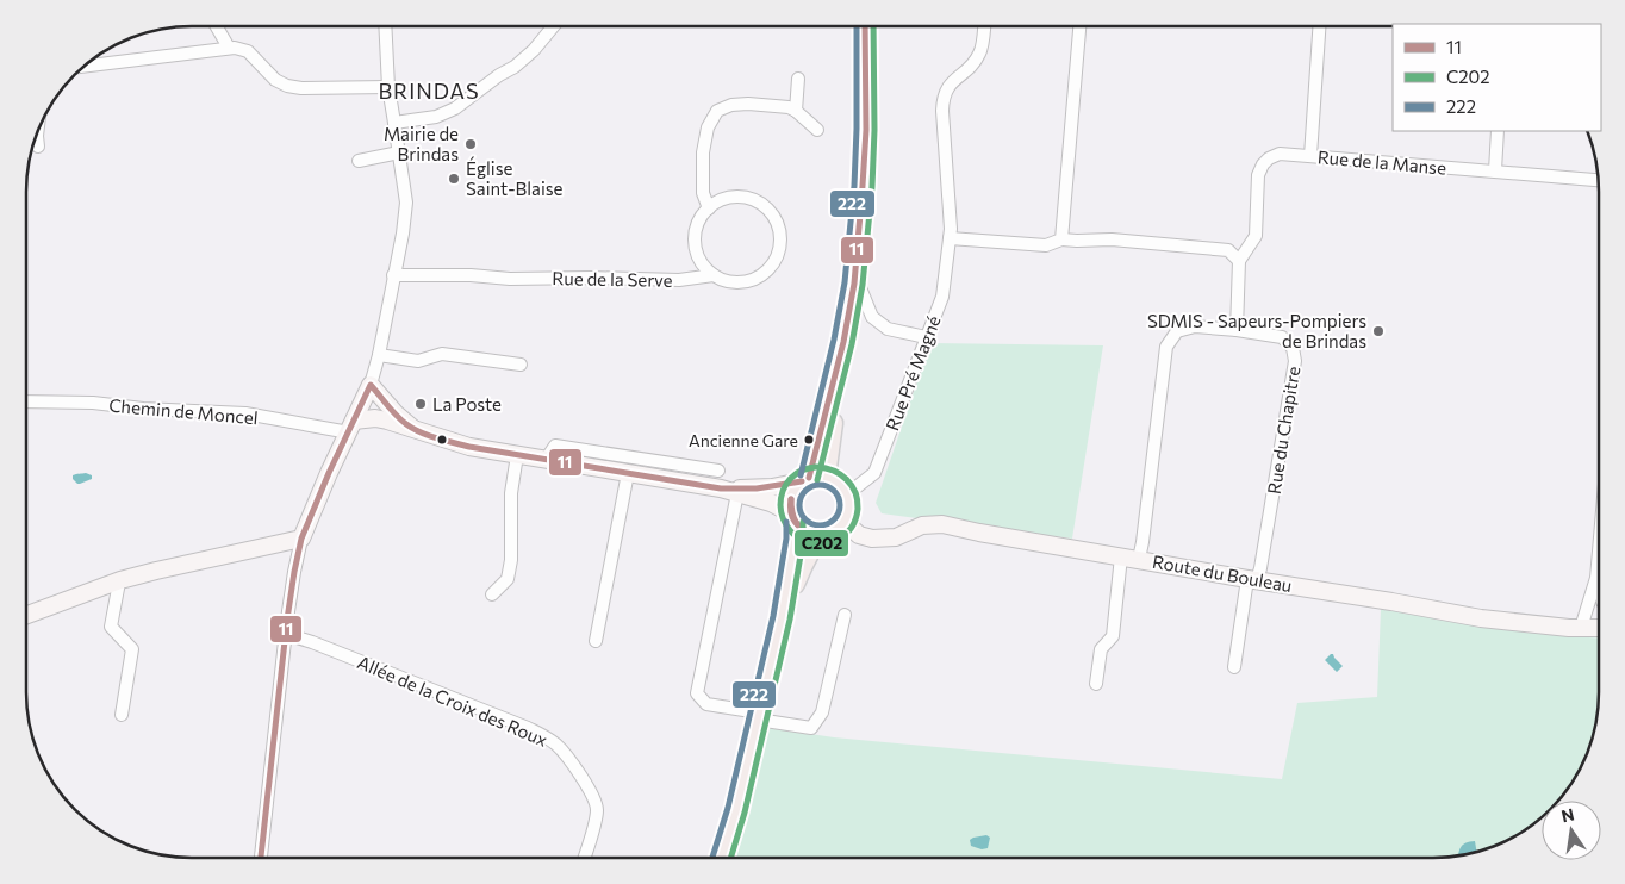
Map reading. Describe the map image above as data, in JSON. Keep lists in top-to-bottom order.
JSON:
{
  "streets": {
    "street": [
      "Rue de la Manse",
      "Rue de la Serve",
      "Rue Pré Magné",
      "Chemin de Moncel",
      "Rue du Chapitre",
      "Route du Bouleau",
      "Allée de la Croix des Roux"
    ]
  },
  "crossings": [
    ["Rue Pré Magné", "Route du Bouleau"],
    ["Rue du Chapitre", "Route du Bouleau"]
  ],
  "districts": ["BRINDAS"],
  "places": [
    "Mairie de Brindas",
    "Église Saint-Blaise",
    "SDMIS - Sapeurs-Pompiers de Brindas",
    "La Poste",
    "Ancienne Gare"
  ],
  "lines": ["transit line 11", "transit line C202", "transit line 222"],
  "legend": ["11", "C202", "222"],
  "north": "top"
}
